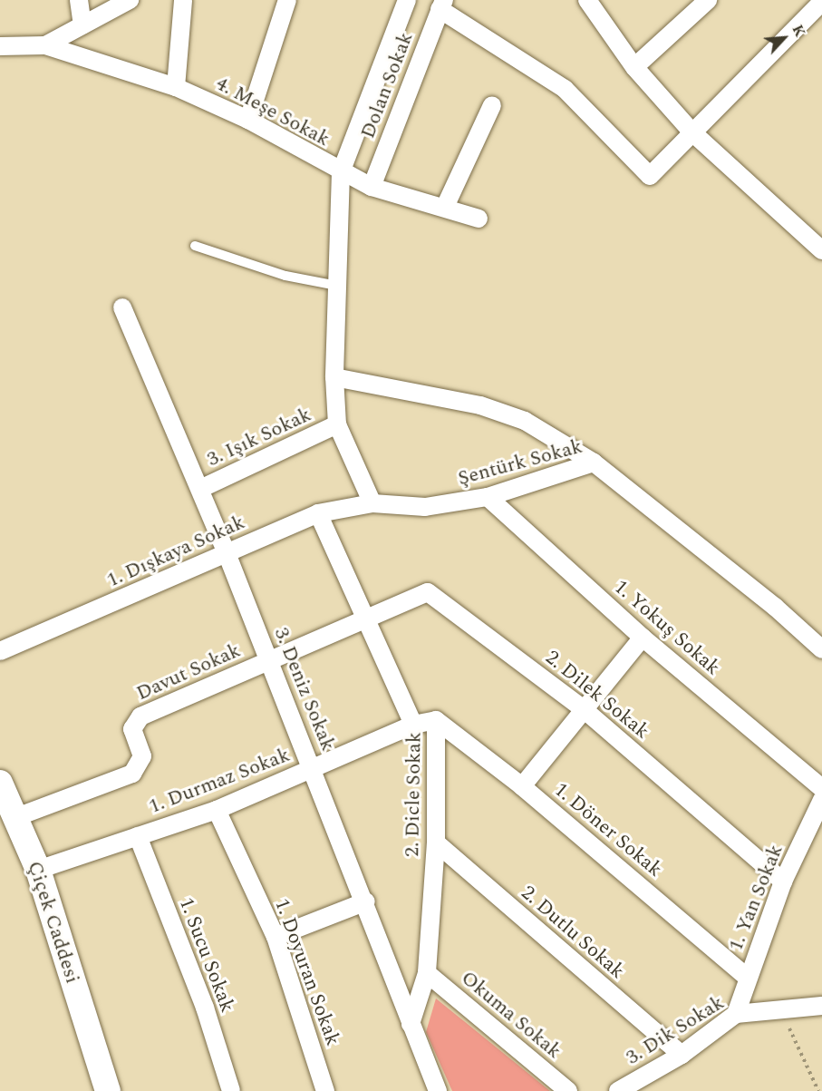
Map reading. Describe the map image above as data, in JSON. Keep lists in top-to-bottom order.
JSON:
{
  "streets": {
    "main road": ["Çiçek Caddesi"],
    "street": [
      "Dolan Sokak",
      "4. Meşe Sokak",
      "3. Işık Sokak",
      "Şentürk Sokak",
      "1. Dışkaya Sokak",
      "1. Yokuş Sokak",
      "Davut Sokak",
      "3. Deniz Sokak",
      "2. Dilek Sokak",
      "1. Durmaz Sokak",
      "2. Dicle Sokak",
      "1. Döner Sokak",
      "1. Yan Sokak",
      "2. Dutlu Sokak",
      "1. Sucu Sokak",
      "1. Doyuran Sokak",
      "Okuma Sokak",
      "3. Dik Sokak"
    ]
  },
  "crossings": [
    ["Dolan Sokak", "4. Meşe Sokak"],
    ["3. Işık Sokak", "3. Deniz Sokak"],
    ["Şentürk Sokak", "1. Dışkaya Sokak"],
    ["Şentürk Sokak", "1. Yokuş Sokak"],
    ["1. Dışkaya Sokak", "3. Deniz Sokak"],
    ["1. Dışkaya Sokak", "2. Dicle Sokak"],
    ["Davut Sokak", "3. Deniz Sokak"],
    ["Davut Sokak", "2. Dilek Sokak"],
    ["Davut Sokak", "2. Dicle Sokak"],
    ["Davut Sokak", "Çiçek Caddesi"],
    ["3. Deniz Sokak", "1. Durmaz Sokak"],
    ["3. Deniz Sokak", "2. Dicle Sokak"],
    ["2. Dilek Sokak", "2. Dicle Sokak"],
    ["2. Dilek Sokak", "1. Yan Sokak"],
    ["1. Durmaz Sokak", "2. Dicle Sokak"],
    ["1. Durmaz Sokak", "Çiçek Caddesi"],
    ["1. Durmaz Sokak", "1. Sucu Sokak"],
    ["1. Durmaz Sokak", "1. Doyuran Sokak"],
    ["2. Dicle Sokak", "1. Döner Sokak"],
    ["2. Dicle Sokak", "2. Dutlu Sokak"],
    ["2. Dicle Sokak", "Okuma Sokak"],
    ["1. Döner Sokak", "1. Yan Sokak"],
    ["1. Yan Sokak", "3. Dik Sokak"],
    ["2. Dutlu Sokak", "3. Dik Sokak"]
  ],
  "north": "top right"
}
